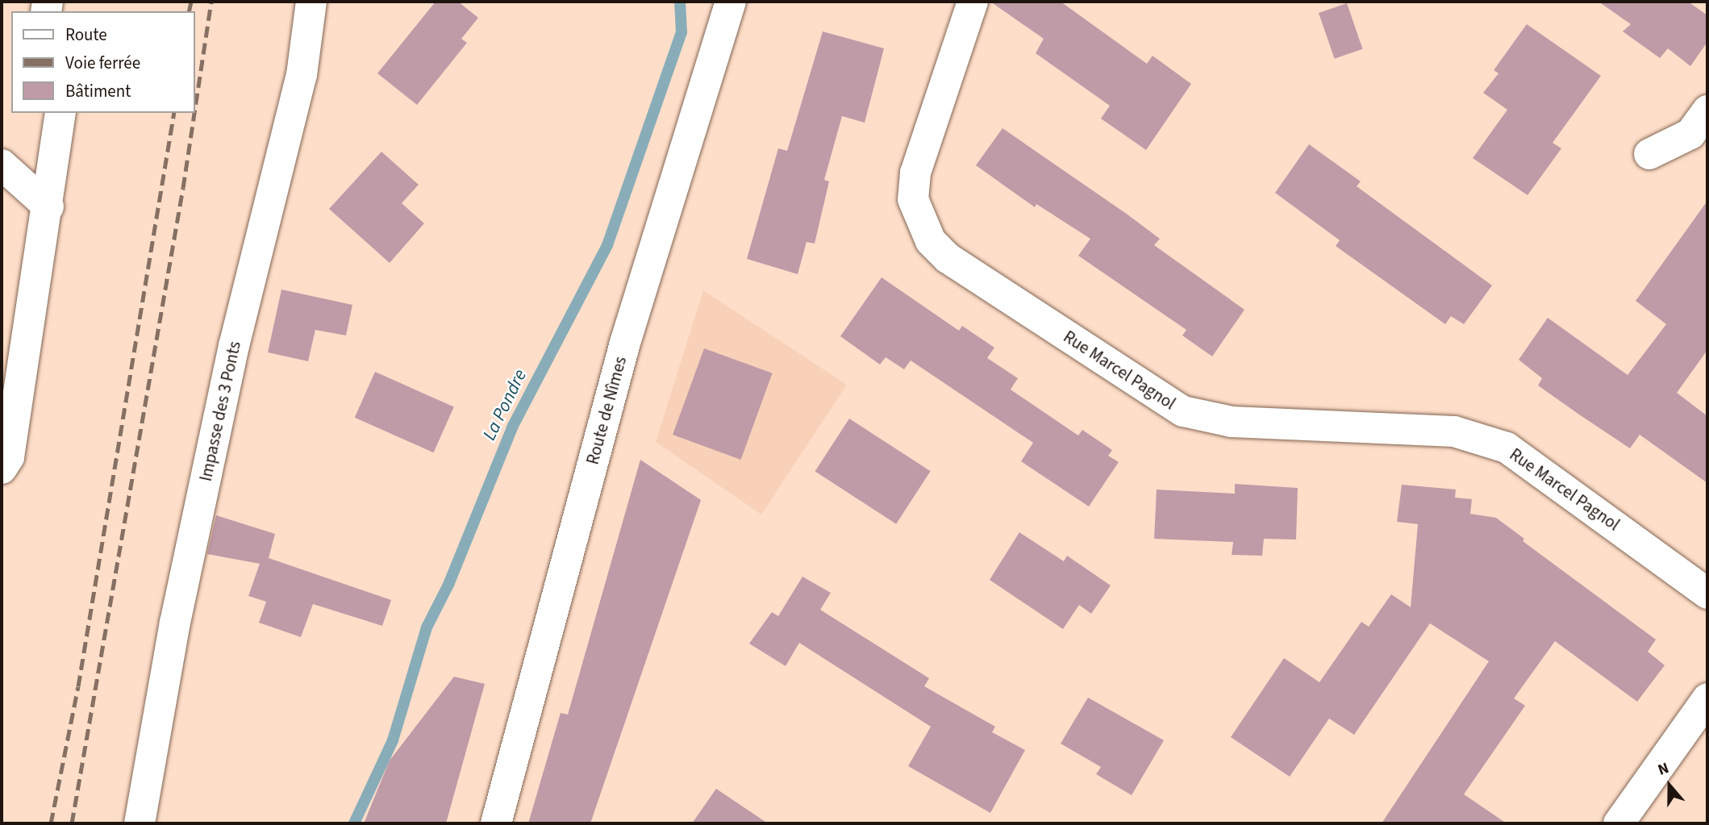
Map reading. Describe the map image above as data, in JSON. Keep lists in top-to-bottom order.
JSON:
{
  "streets": {
    "street": ["Rue Marcel Pagnol", "Route de Nîmes", "Impasse des 3 Ponts"]
  },
  "water": ["La Pondre"],
  "legend": ["Route", "Voie ferrée", "Bâtiment"],
  "north": "top"
}
